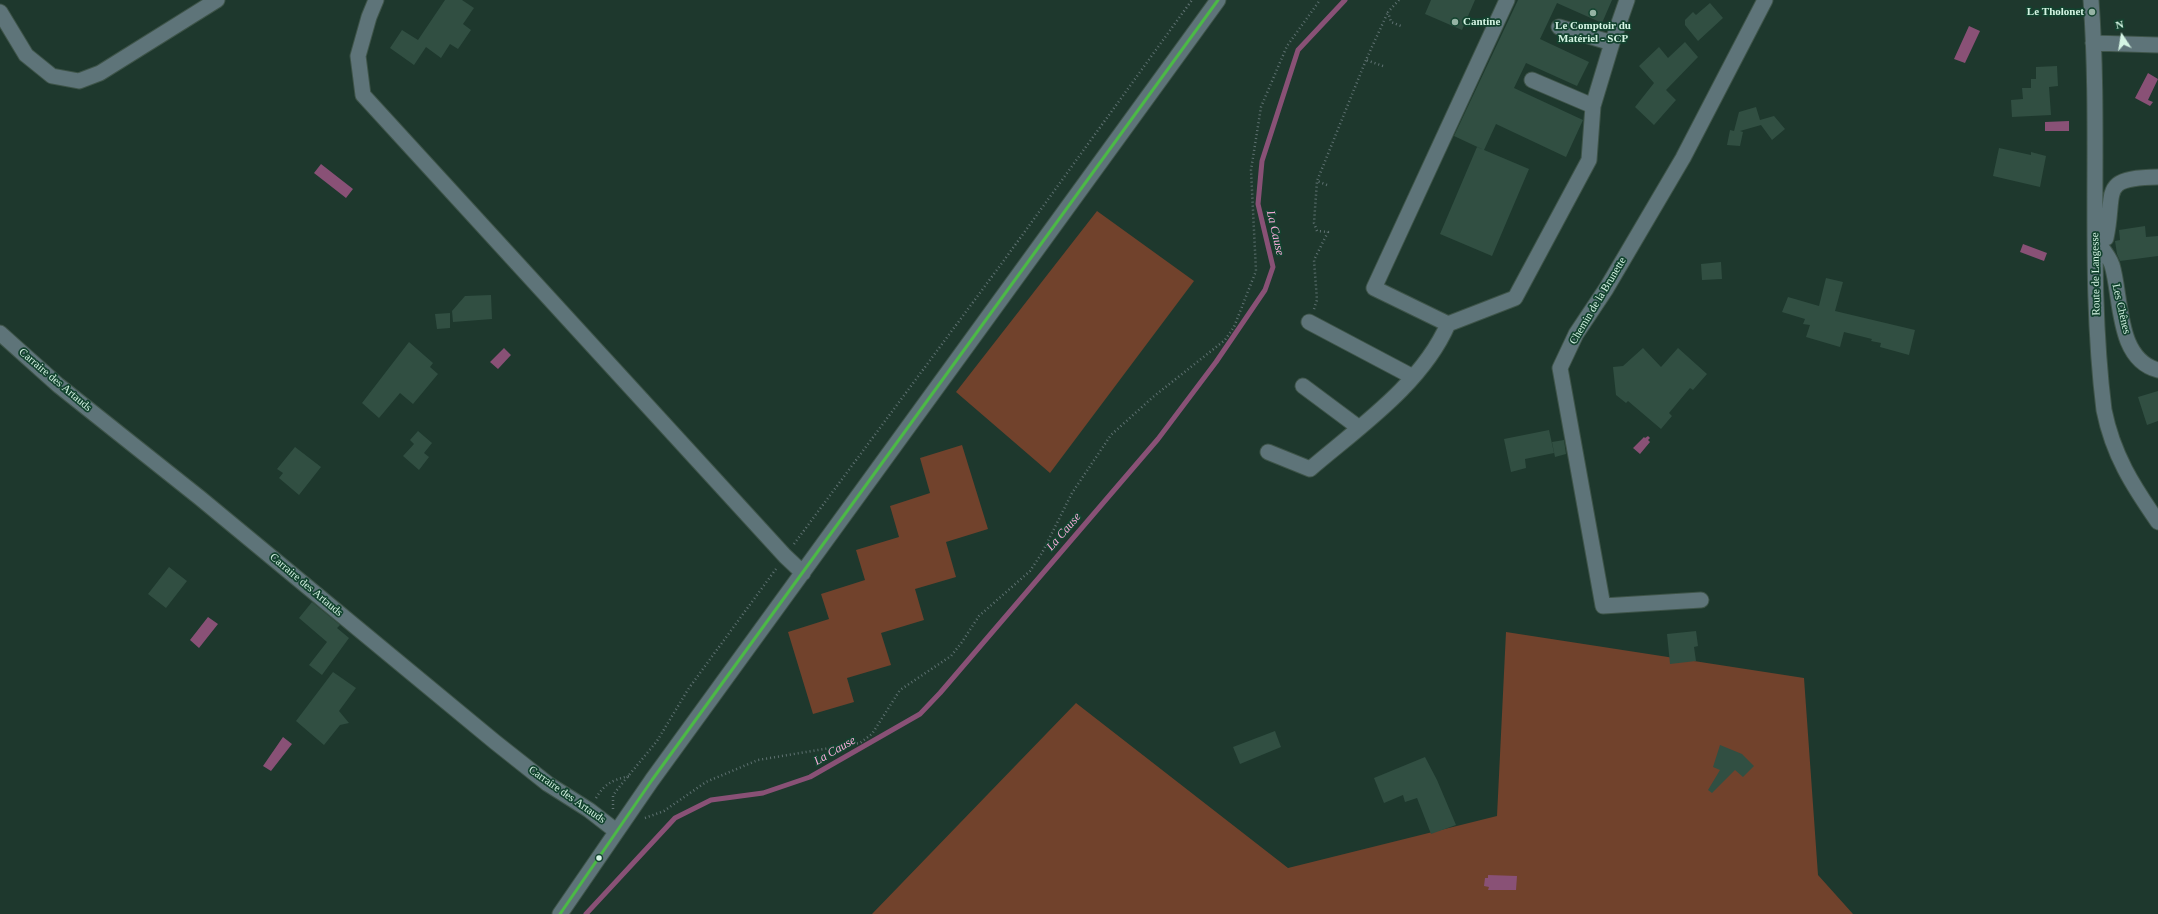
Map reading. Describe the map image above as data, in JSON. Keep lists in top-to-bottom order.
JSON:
{
  "streets": {
    "street": [
      "Route de Langesse",
      "Chemin de la Brunette",
      "Les Chênes",
      "Carraire des Artauds"
    ]
  },
  "crossings": [
    ["Route de Langesse", "Les Chênes"]
  ],
  "water": ["La Cause"],
  "places": ["Le Tholonet", "Le Comptoir du Matériel - SCP", "Cantine"],
  "north": "top"
}
